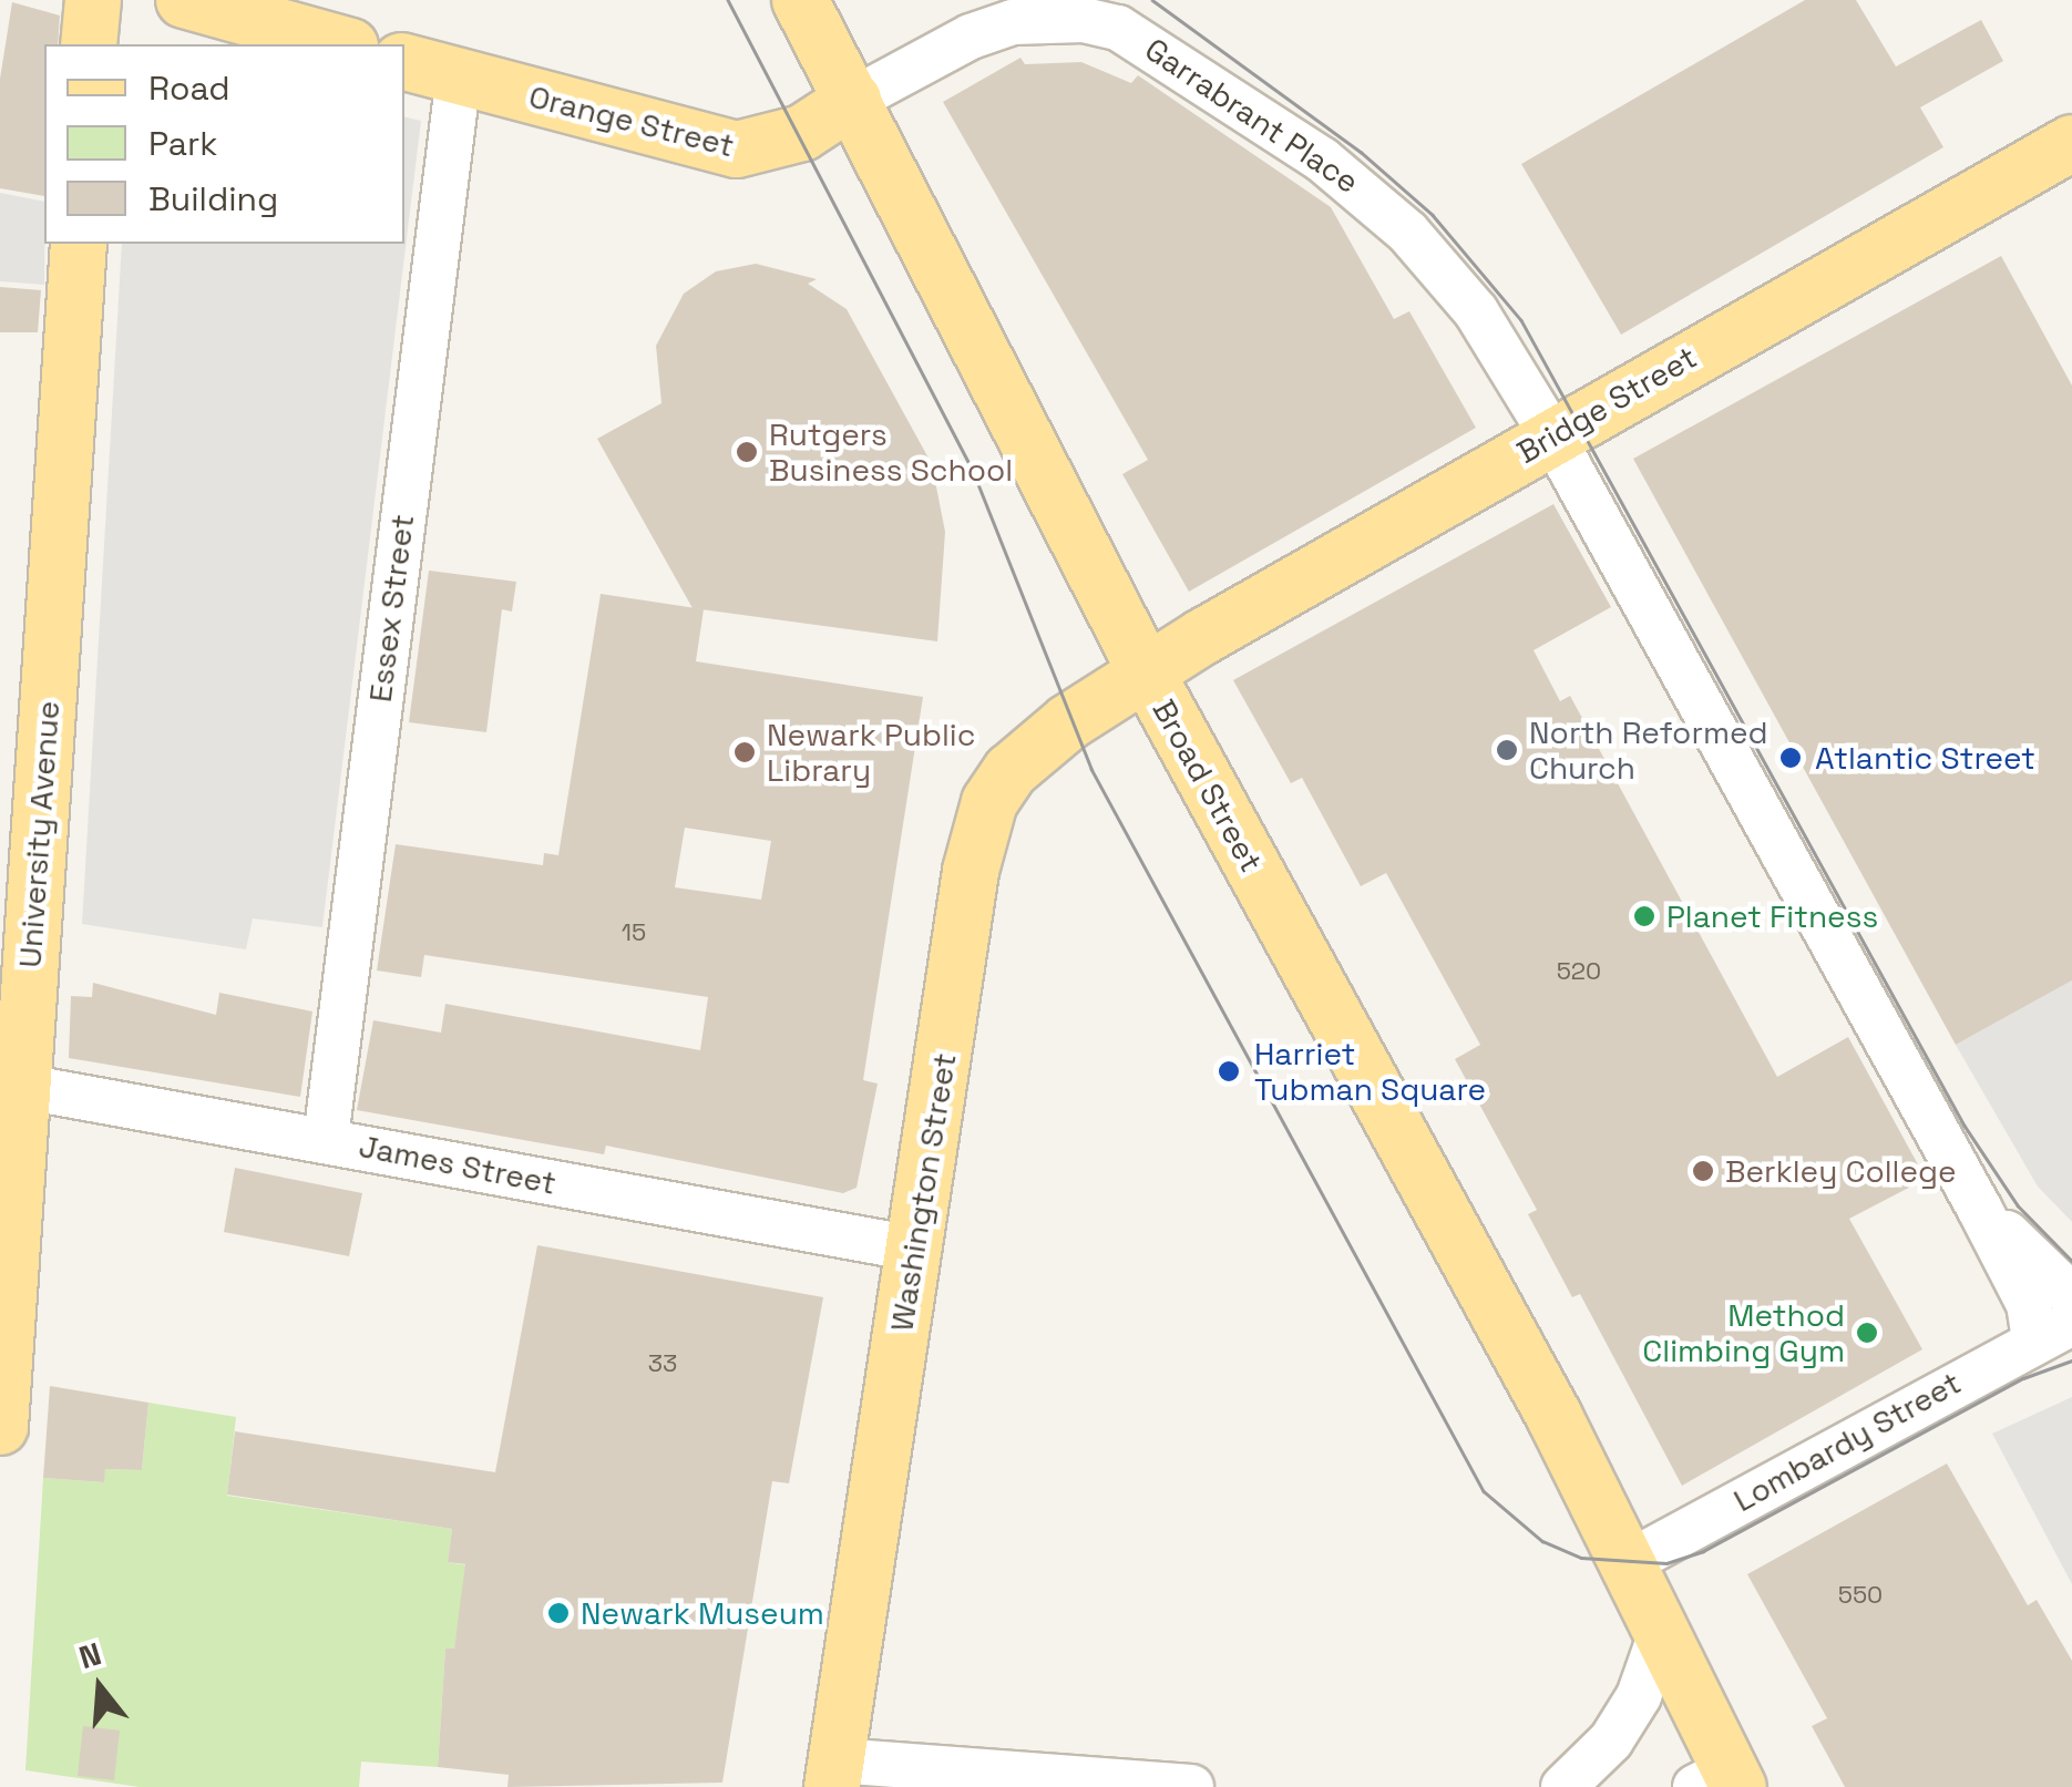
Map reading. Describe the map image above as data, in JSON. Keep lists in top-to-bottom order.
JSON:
{
  "streets": {
    "main road": [
      "Orange Street",
      "Bridge Street",
      "Broad Street",
      "University Avenue",
      "Washington Street"
    ],
    "street": [
      "Garrabrant Place",
      "Essex Street",
      "James Street",
      "Lombardy Street"
    ]
  },
  "crossings": [
    ["Garrabrant Place", "Orange Street"],
    ["Garrabrant Place", "Bridge Street"],
    ["Garrabrant Place", "Broad Street"],
    ["Orange Street", "Essex Street"],
    ["Orange Street", "Broad Street"],
    ["Bridge Street", "Broad Street"],
    ["Bridge Street", "Washington Street"],
    ["Essex Street", "James Street"],
    ["Broad Street", "Washington Street"],
    ["Broad Street", "Lombardy Street"],
    ["University Avenue", "James Street"],
    ["James Street", "Washington Street"]
  ],
  "places": [
    "Rutgers Business School",
    "North Reformed Church",
    "Newark Public Library",
    "Atlantic Street",
    "Planet Fitness",
    "Harriet Tubman Square",
    "Berkley College",
    "Method Climbing Gym",
    "Newark Museum"
  ],
  "house_numbers": [
    "15",
    "520",
    "33",
    "550"
  ],
  "legend": ["Road", "Park", "Building"],
  "north": "top"
}
